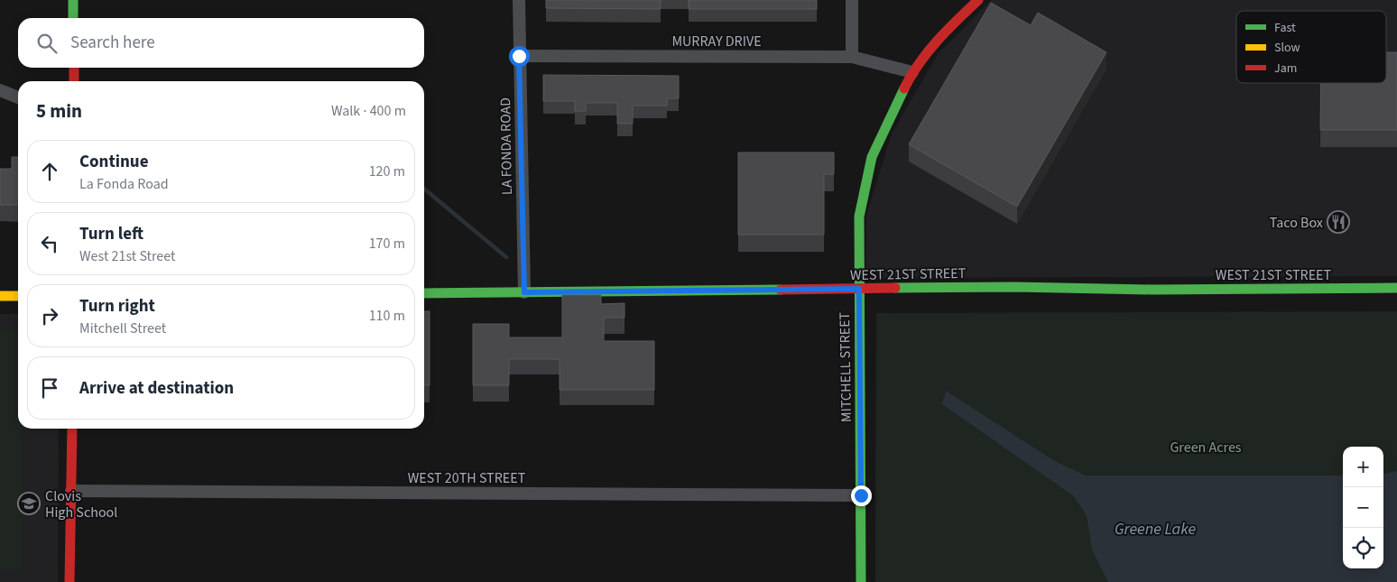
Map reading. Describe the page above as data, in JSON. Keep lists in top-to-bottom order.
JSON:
{
  "streets": {
    "main road": ["WEST 21ST STREET", "MITCHELL STREET"],
    "street": ["MURRAY DRIVE", "LA FONDA ROAD", "WEST 20TH STREET"]
  },
  "crossings": [
    ["MURRAY DRIVE", "LA FONDA ROAD"],
    ["MURRAY DRIVE", "MITCHELL STREET"],
    ["LA FONDA ROAD", "WEST 21ST STREET"],
    ["WEST 21ST STREET", "MITCHELL STREET"],
    ["MITCHELL STREET", "WEST 20TH STREET"]
  ],
  "water": ["Greene Lake"],
  "parks": ["Green Acres"],
  "places": {
    "restaurant": ["Taco Box"],
    "school or university": ["Clovis High School"]
  },
  "legend": ["Fast", "Slow", "Jam"],
  "page": {
    "search": "Search here",
    "heading": ["5 min", "Walk · 400 m"],
    "list": [
      ["Continue", "La Fonda Road", "120 m"],
      ["Turn left", "West 21st Street", "170 m"],
      ["Turn right", "Mitchell Street", "110 m"],
      "Arrive at destination"
    ],
    "map_buttons": ["+", "−"]
  }
}
